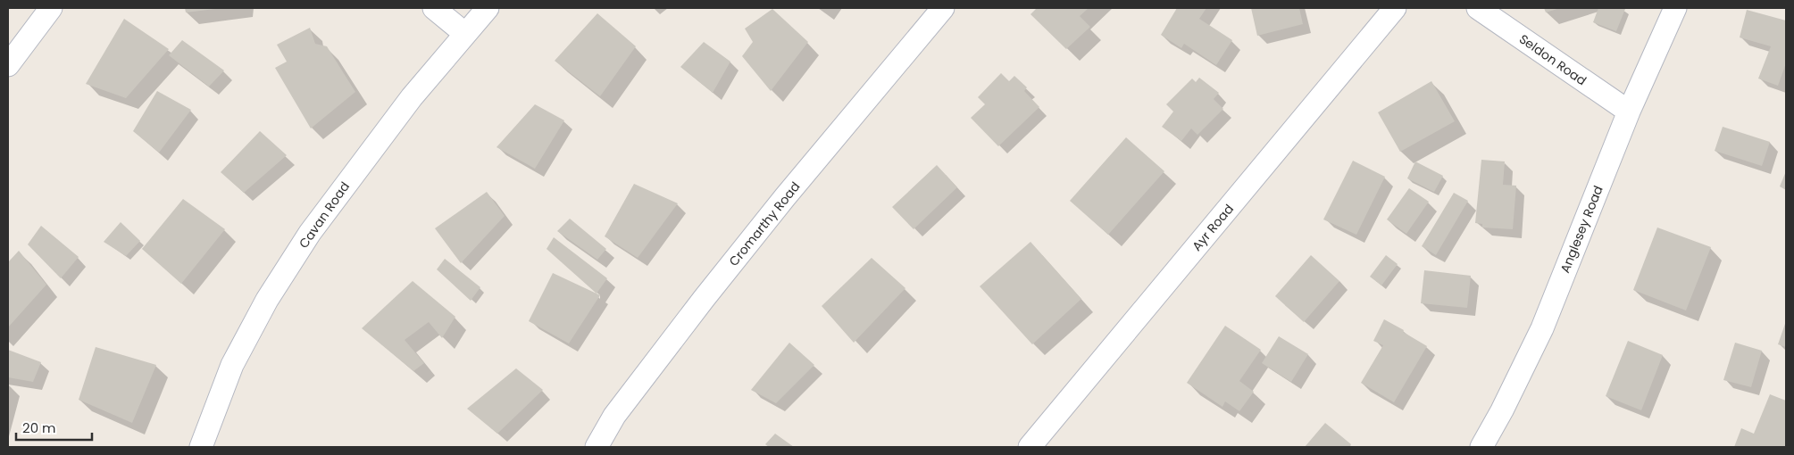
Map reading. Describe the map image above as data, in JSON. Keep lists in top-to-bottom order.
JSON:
{
  "streets": {
    "street": [
      "Seldon Road",
      "Cavan Road",
      "Cromarthy Road",
      "Ayr Road",
      "Anglesey Road"
    ]
  },
  "crossings": [
    ["Seldon Road", "Anglesey Road"]
  ],
  "scale_bar": "20 m"
}
